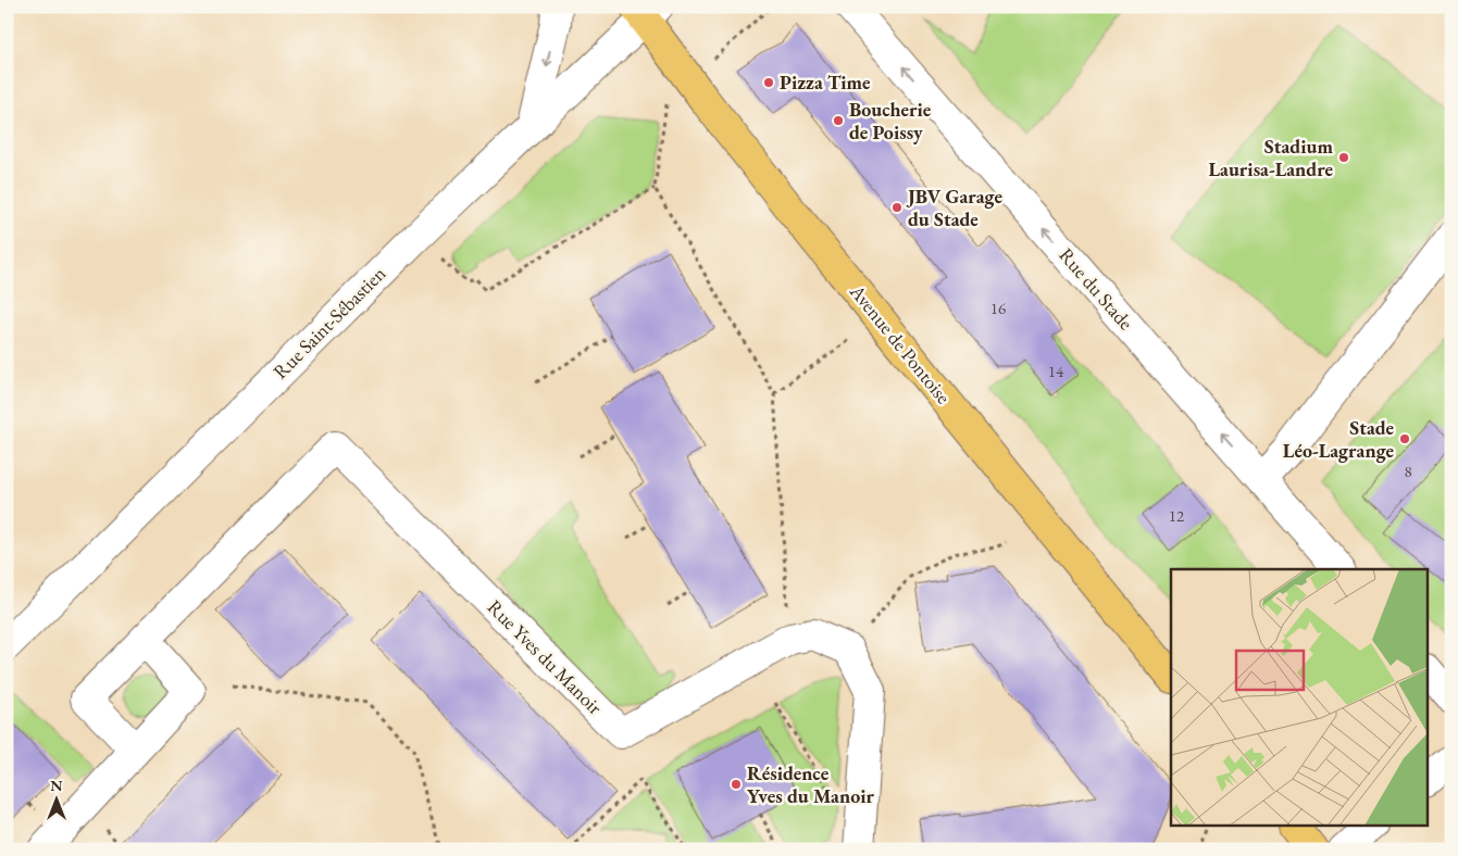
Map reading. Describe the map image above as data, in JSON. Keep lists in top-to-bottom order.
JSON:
{
  "streets": {
    "main road": ["Avenue de Pontoise"],
    "street": ["Rue du Stade", "Rue Saint-Sébastien", "Rue Yves du Manoir"]
  },
  "crossings": [
    ["Rue Saint-Sébastien", "Avenue de Pontoise"]
  ],
  "one_way": ["Rue du Stade"],
  "places": [
    "Pizza Time",
    "Boucherie de Poissy",
    "Stadium Laurisa-Landre",
    "JBV Garage du Stade",
    "Stade Léo-Lagrange",
    "Résidence Yves du Manoir"
  ],
  "house_numbers": [
    "16",
    "14",
    "8",
    "12"
  ],
  "north": "top"
}
